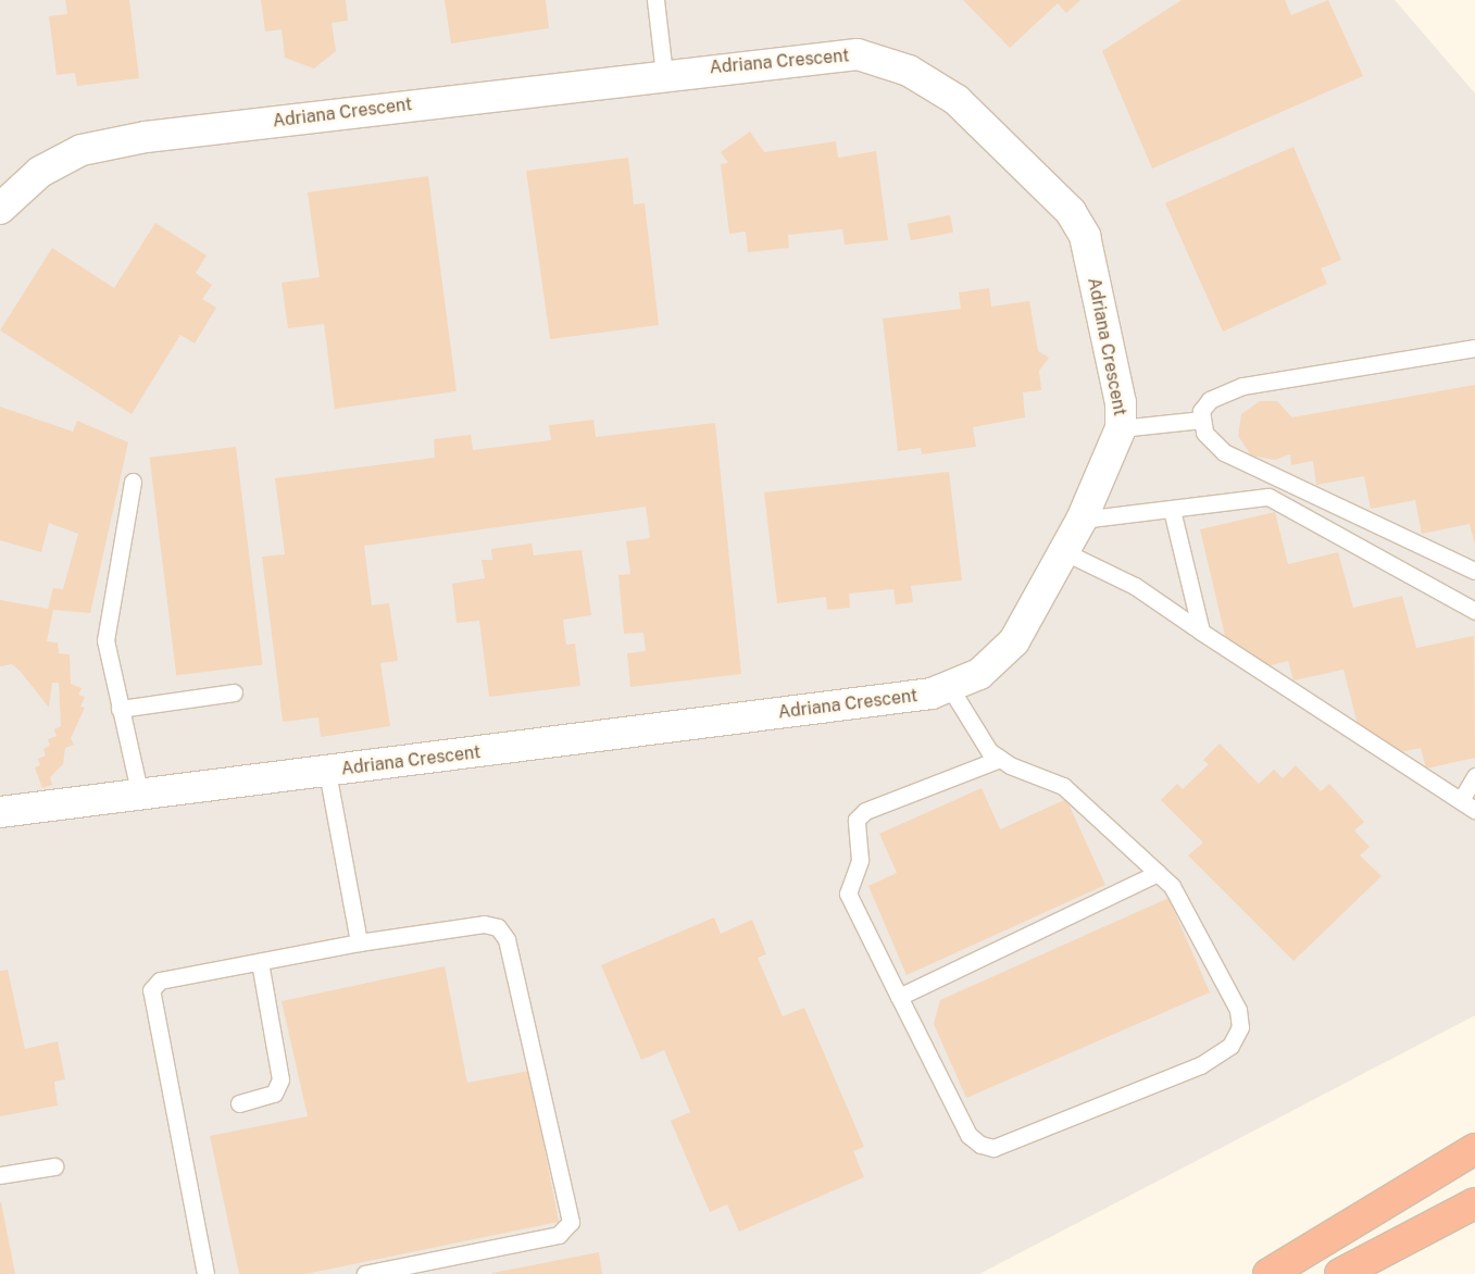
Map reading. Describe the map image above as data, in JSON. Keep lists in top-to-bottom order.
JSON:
{
  "streets": {
    "street": ["Adriana Crescent"]
  }
}
